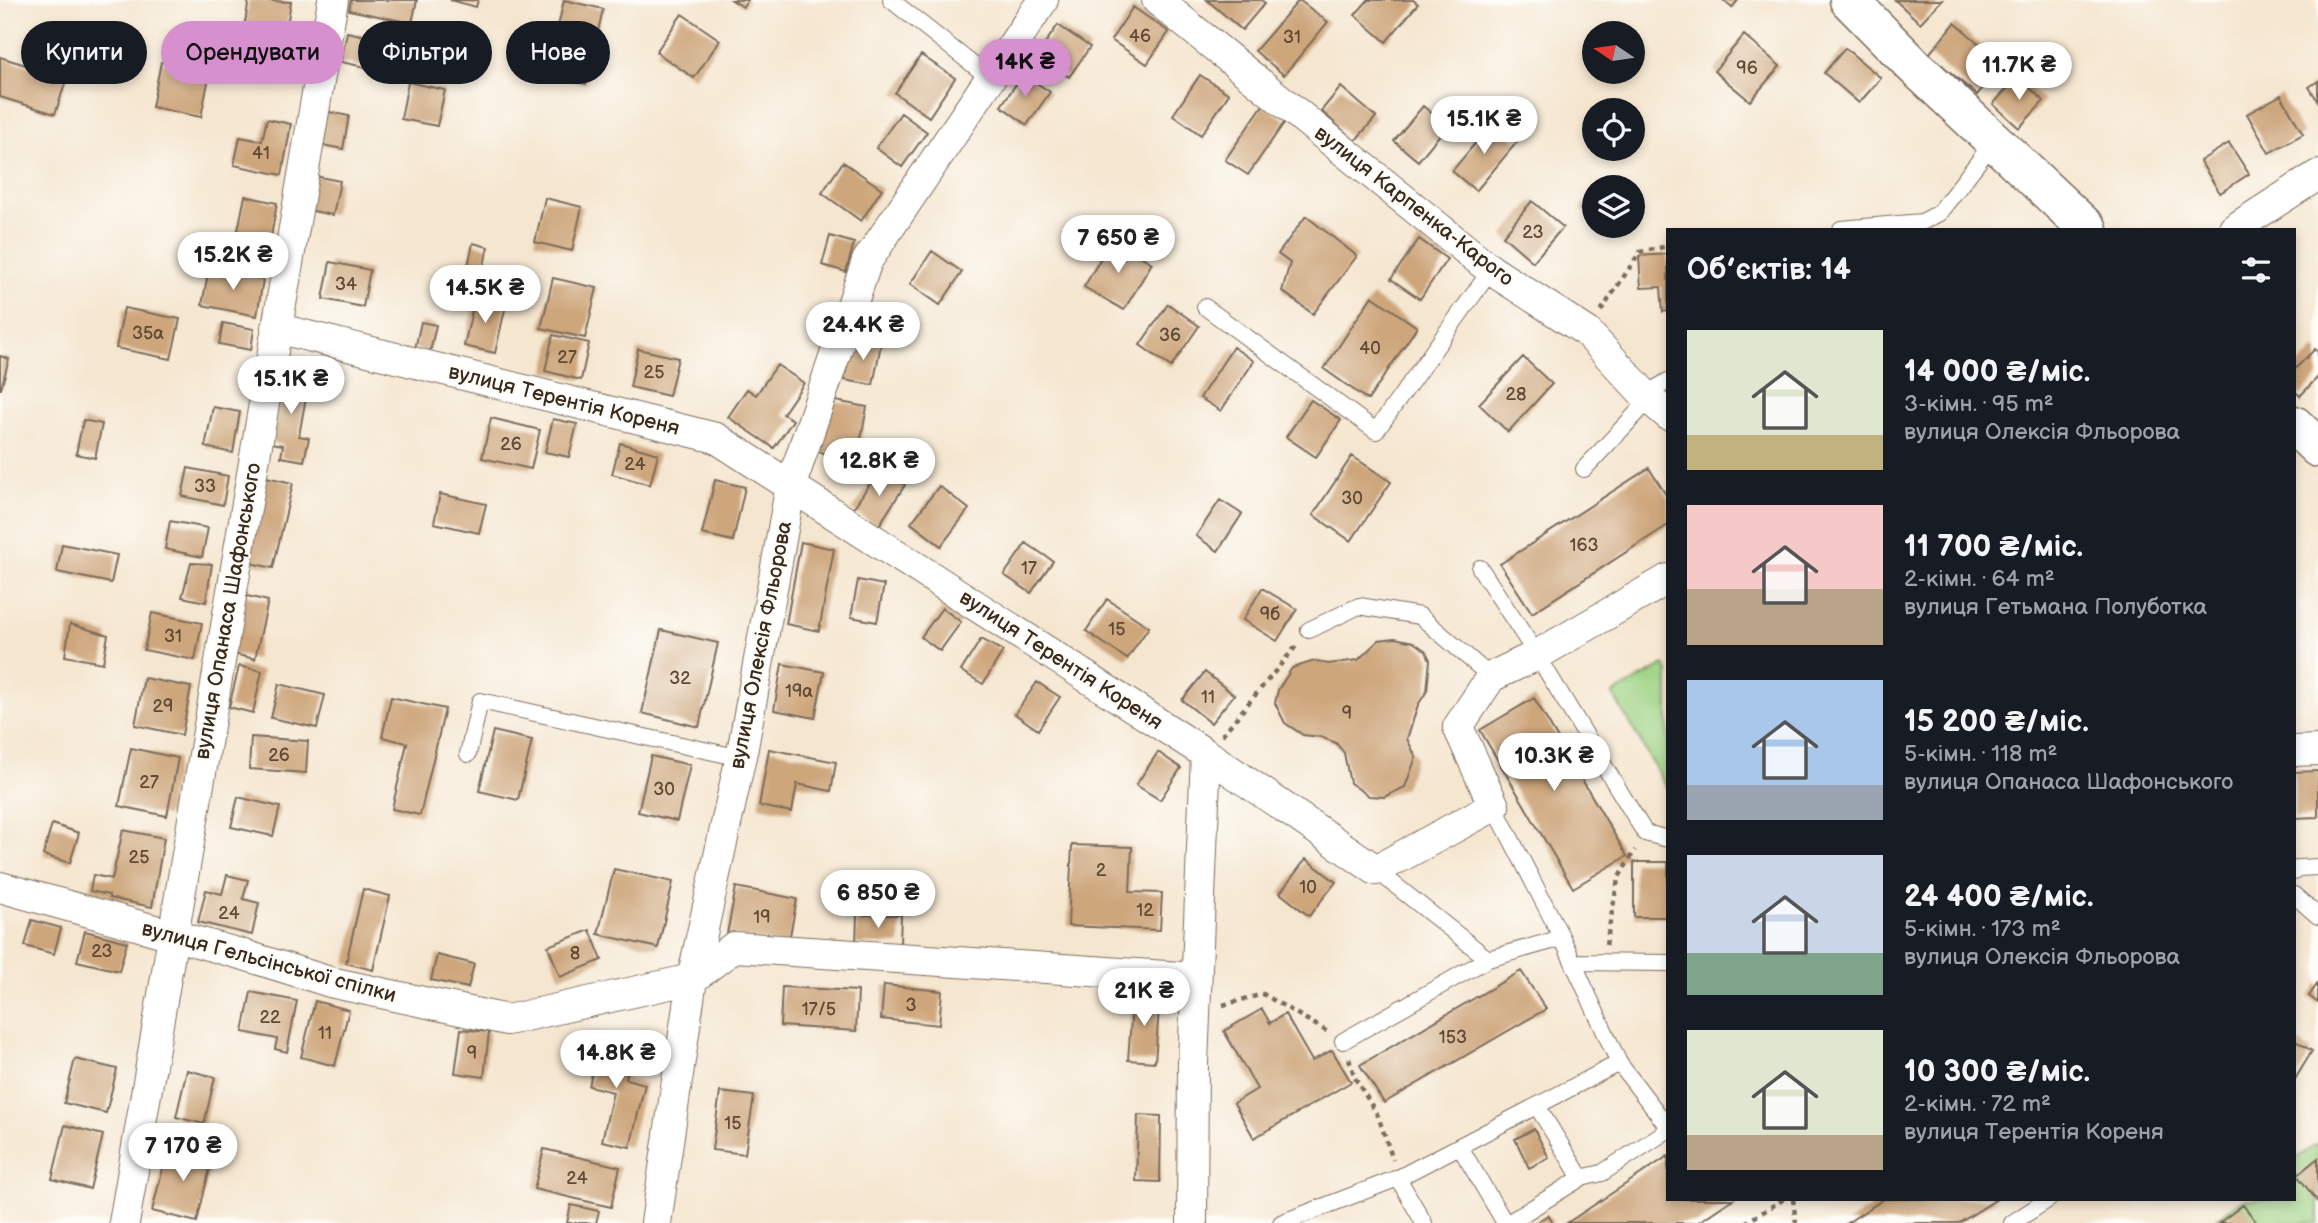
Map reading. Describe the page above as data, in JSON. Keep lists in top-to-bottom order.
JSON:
{
  "streets": {
    "street": [
      "вулиця Карпенка-Карого",
      "вулиця Терентія Кореня",
      "вулиця Опанаса Шафонського",
      "вулиця Олексія Фльорова",
      "вулиця Гельсінської спілки"
    ]
  },
  "crossings": [
    ["вулиця Терентія Кореня", "вулиця Опанаса Шафонського"],
    ["вулиця Терентія Кореня", "вулиця Олексія Фльорова"],
    ["вулиця Опанаса Шафонського", "вулиця Гельсінської спілки"],
    ["вулиця Олексія Фльорова", "вулиця Гельсінської спілки"]
  ],
  "house_numbers": [
    "46",
    "31",
    "96",
    "41",
    "23",
    "34",
    "35а",
    "36",
    "40",
    "27",
    "25",
    "28",
    "26",
    "24",
    "33",
    "30",
    "163",
    "17",
    "9б",
    "15",
    "31",
    "32",
    "19а",
    "11",
    "29",
    "9",
    "26",
    "27",
    "30",
    "25",
    "2",
    "10",
    "12",
    "24",
    "19",
    "23",
    "8",
    "3",
    "17/5",
    "22",
    "11",
    "153",
    "9",
    "15",
    "24"
  ],
  "north": "left",
  "page": {
    "chip": [
      "Купити",
      "Орендувати",
      "Фільтри",
      "Нове"
    ],
    "price": [
      "14K ₴",
      "11.7K ₴",
      "15.1K ₴",
      "7 650 ₴",
      "15.2K ₴",
      "14.5K ₴",
      "24.4K ₴",
      "15.1K ₴",
      "12.8K ₴",
      "10.3K ₴",
      "6 850 ₴",
      "21K ₴",
      "14.8K ₴",
      "7 170 ₴"
    ],
    "heading": "Об’єктів: 14",
    "list": [
      {
        "name": "14 000 ₴/міс.",
        "note": "3-кімн. · 95 m² · вулиця Олексія Фльорова"
      },
      {
        "name": "11 700 ₴/міс.",
        "note": "2-кімн. · 64 m² · вулиця Гетьмана Полуботка"
      },
      {
        "name": "15 200 ₴/міс.",
        "note": "5-кімн. · 118 m² · вулиця Опанаса Шафонського"
      },
      {
        "name": "24 400 ₴/міс.",
        "note": "5-кімн. · 173 m² · вулиця Олексія Фльорова"
      },
      {
        "name": "10 300 ₴/міс.",
        "note": "2-кімн. · 72 m² · вулиця Терентія Кореня"
      }
    ]
  }
}
